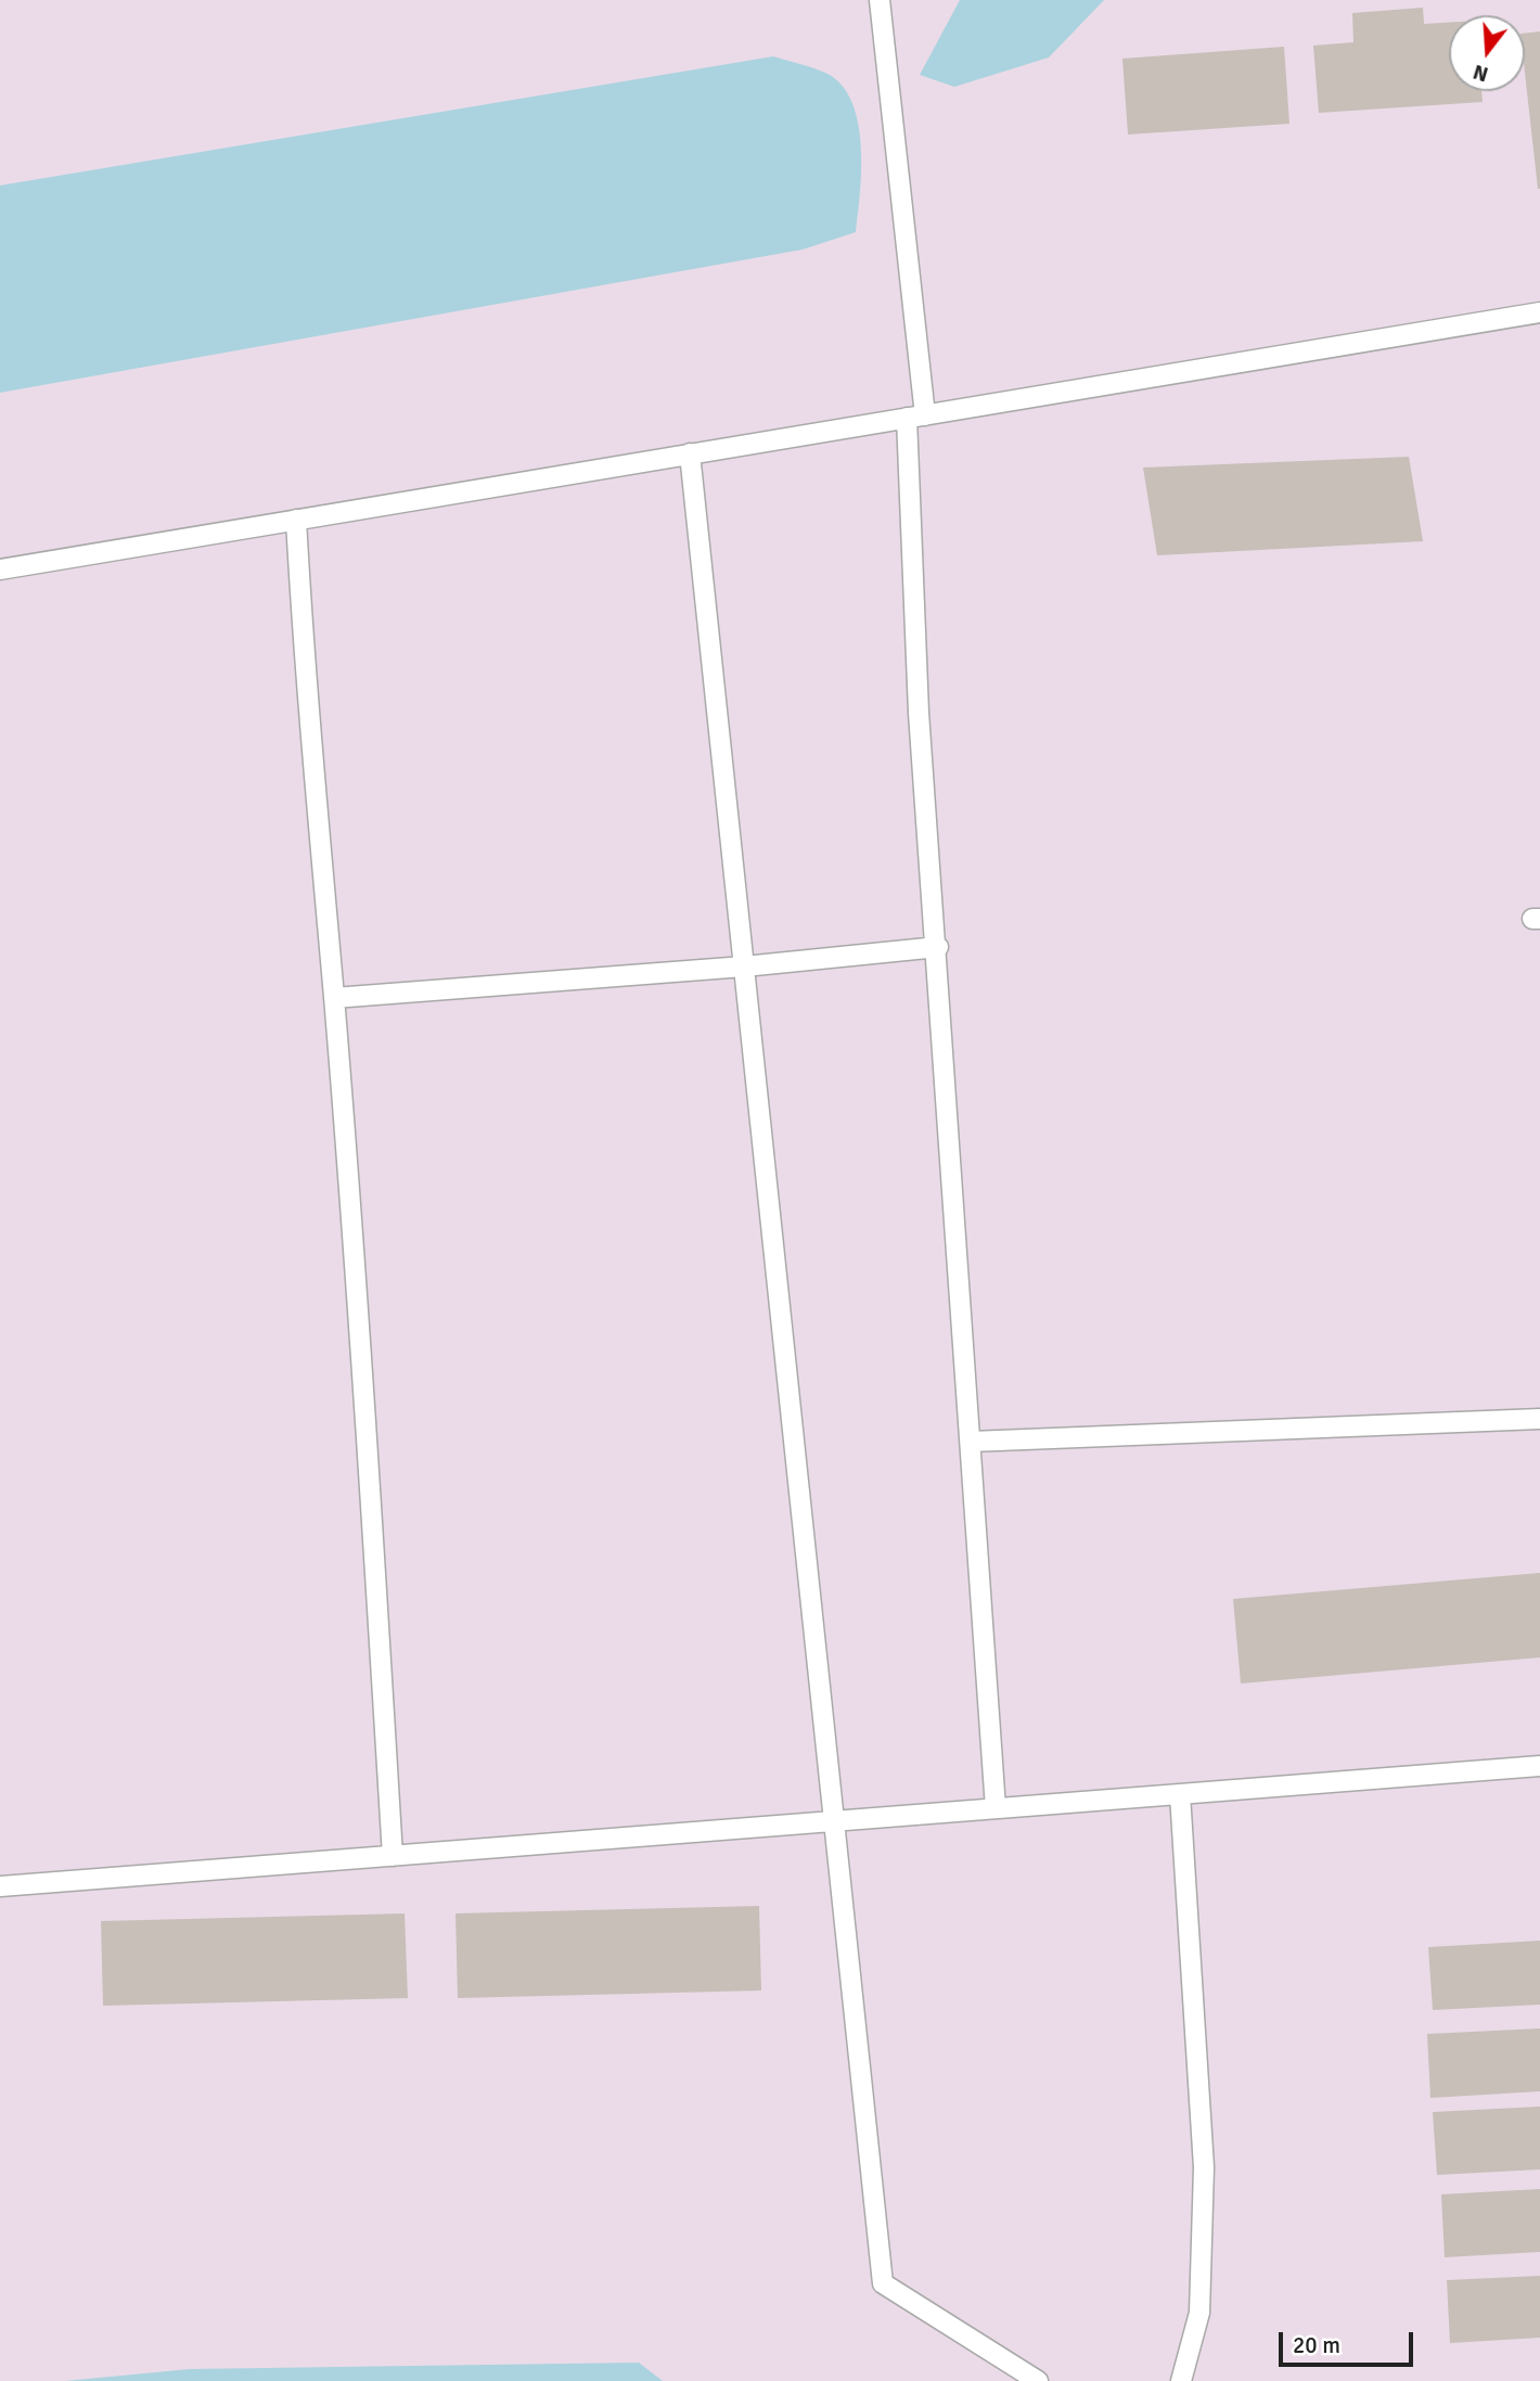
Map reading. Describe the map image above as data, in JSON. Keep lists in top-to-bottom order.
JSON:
{
  "scale_bar": "20 m",
  "north": "bottom"
}
